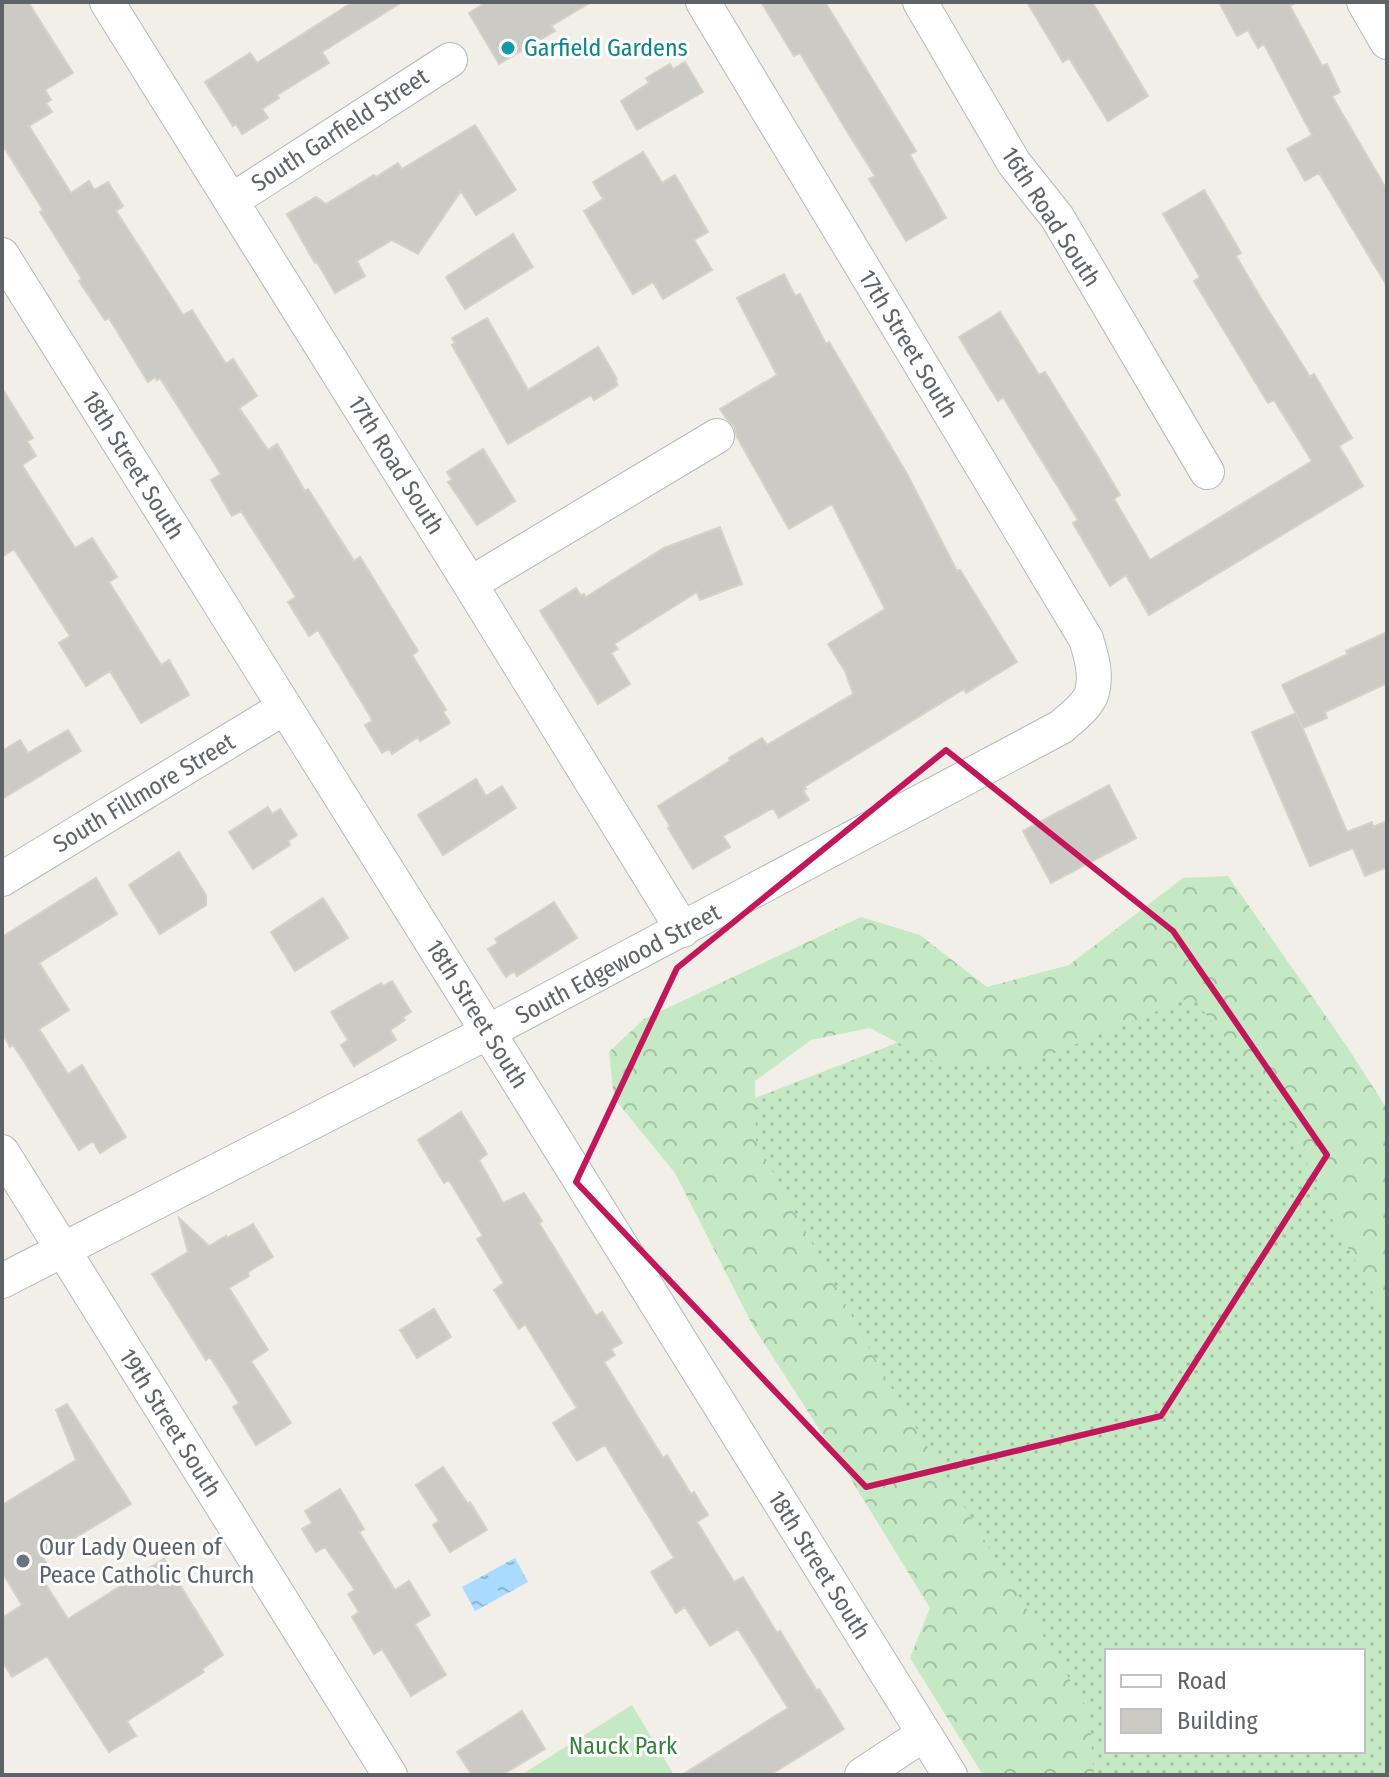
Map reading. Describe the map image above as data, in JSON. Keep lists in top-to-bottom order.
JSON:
{
  "streets": {
    "street": [
      "South Garfield Street",
      "16th Road South",
      "17th Street South",
      "18th Street South",
      "17th Road South",
      "South Fillmore Street",
      "South Edgewood Street",
      "19th Street South"
    ]
  },
  "crossings": [
    ["South Garfield Street", "17th Road South"],
    ["17th Street South", "South Edgewood Street"],
    ["18th Street South", "South Fillmore Street"],
    ["18th Street South", "South Edgewood Street"],
    ["17th Road South", "South Edgewood Street"],
    ["South Edgewood Street", "19th Street South"]
  ],
  "parks": ["Nauck Park"],
  "places": ["Garfield Gardens", "Our Lady Queen of Peace Catholic Church"],
  "legend": ["Road", "Building"]
}
